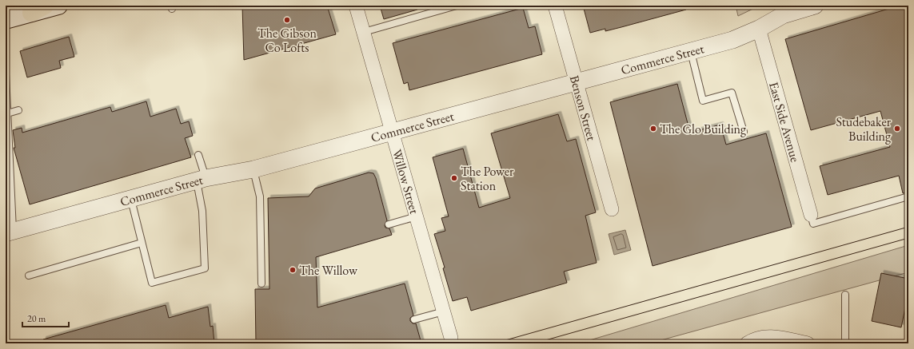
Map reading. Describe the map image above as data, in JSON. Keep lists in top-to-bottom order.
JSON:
{
  "streets": {
    "street": [
      "Commerce Street",
      "Benson Street",
      "East Side Avenue",
      "Willow Street"
    ]
  },
  "crossings": [
    ["Commerce Street", "Benson Street"],
    ["Commerce Street", "East Side Avenue"],
    ["Commerce Street", "Willow Street"]
  ],
  "places": [
    "The Gibson Co Lofts",
    "The Glo Building",
    "Studebaker Building",
    "The Power Station",
    "The Willow"
  ],
  "scale_bar": "20 m"
}
